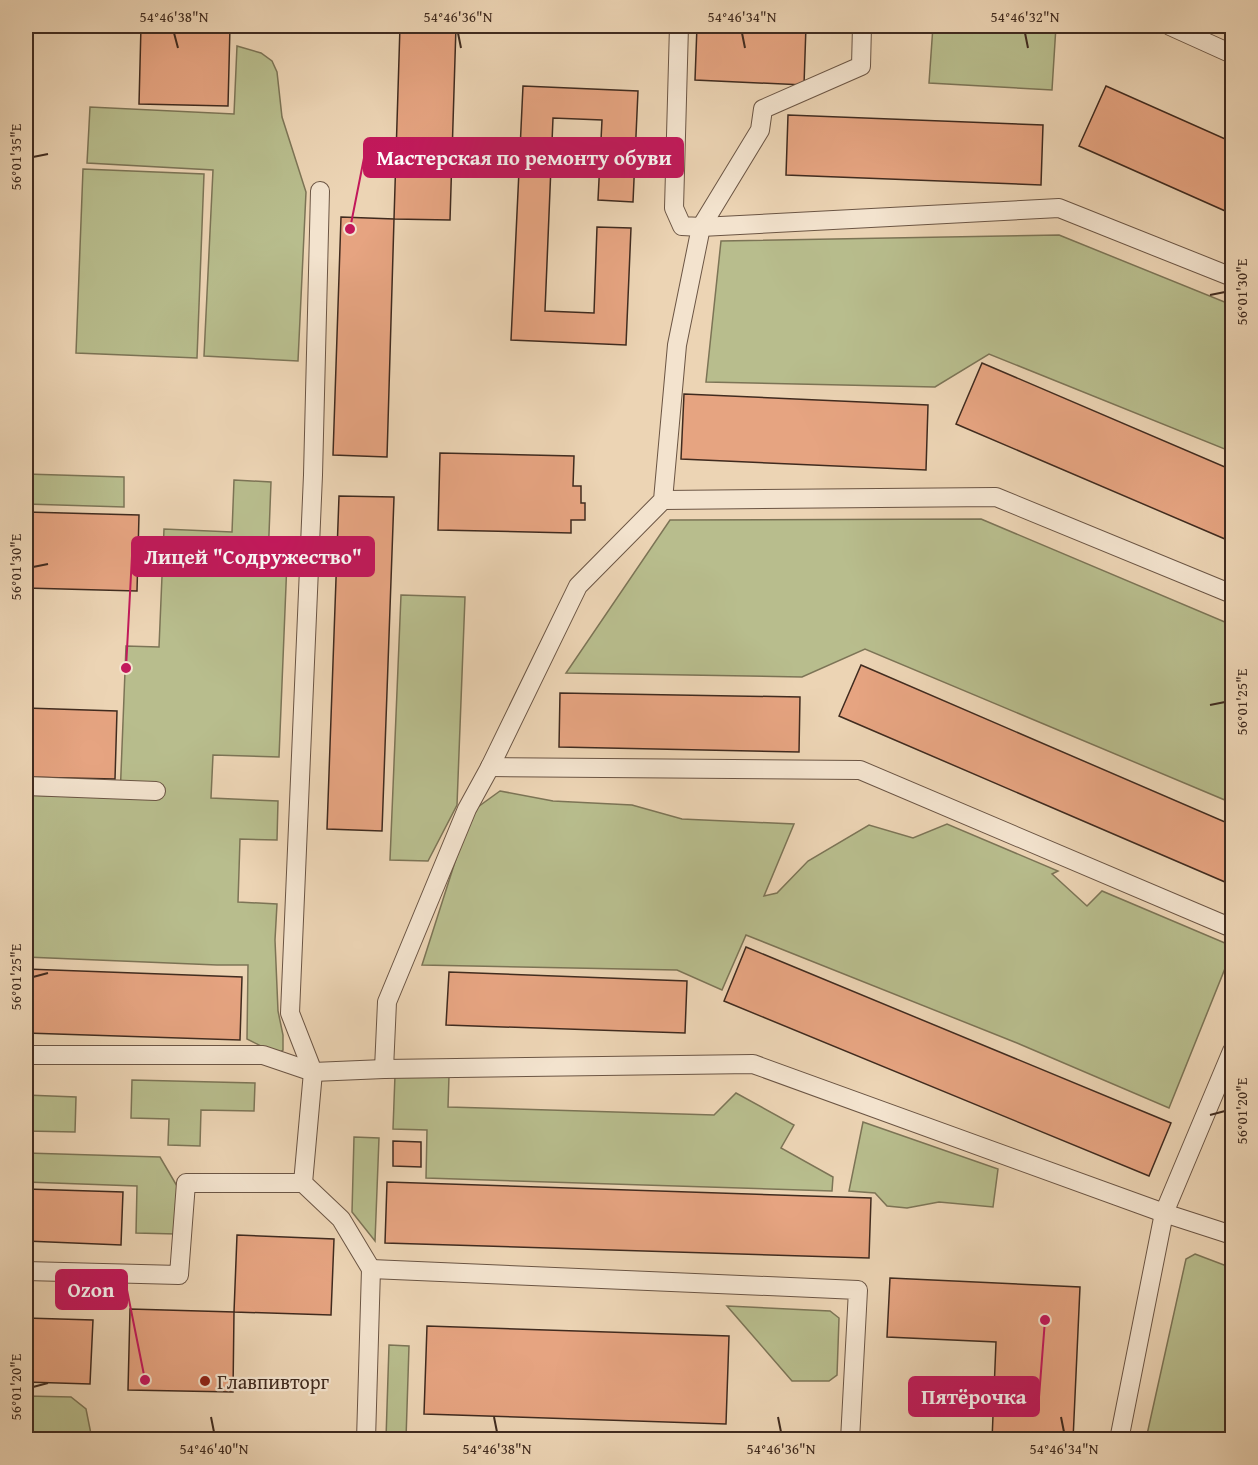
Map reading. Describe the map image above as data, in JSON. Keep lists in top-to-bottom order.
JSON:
{
  "places": [
    "Мастерская по ремонту обуви",
    "Лицей \"Содружество\"",
    "Пятёрочка",
    "Ozon",
    "Главпивторг"
  ],
  "coordinates": [
    "54°46'38\"N",
    "54°46'36\"N",
    "54°46'34\"N",
    "54°46'32\"N",
    "56°01'35\"E",
    "56°01'30\"E",
    "56°01'25\"E",
    "56°01'20\"E",
    "54°46'40\"N"
  ]
}
